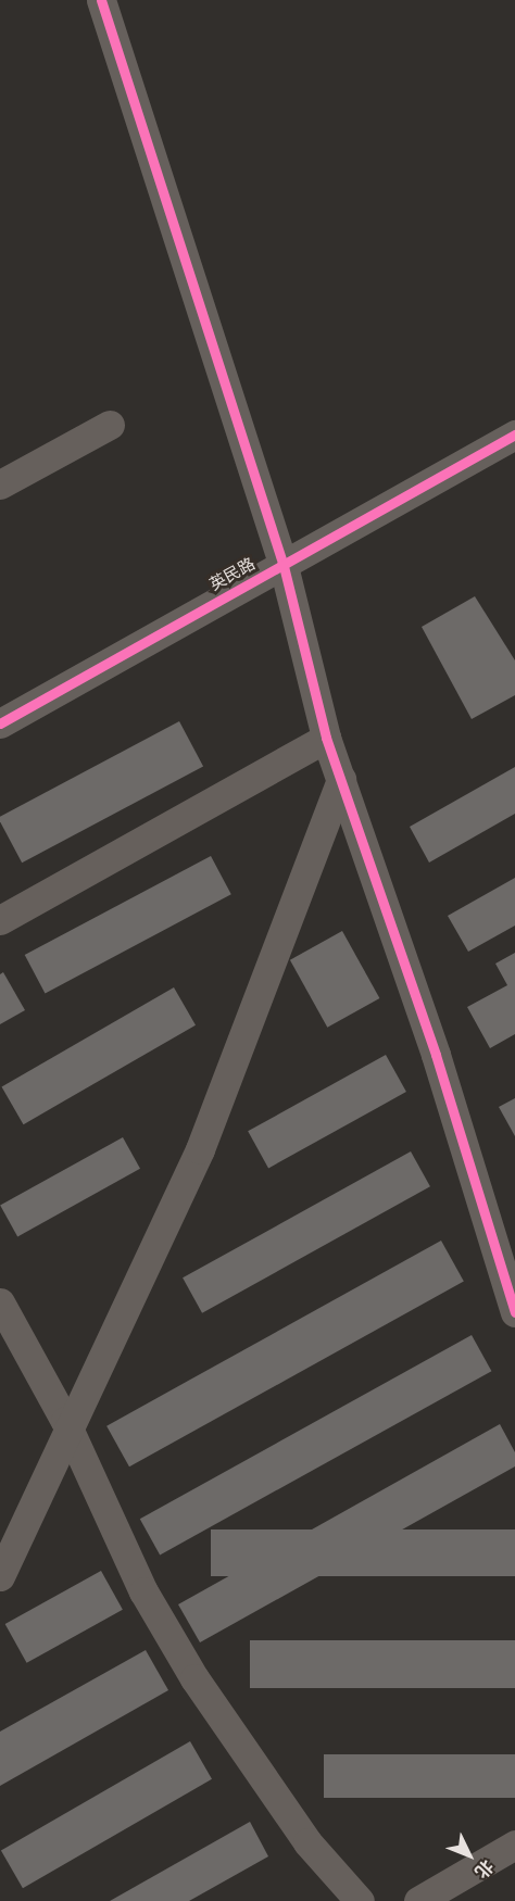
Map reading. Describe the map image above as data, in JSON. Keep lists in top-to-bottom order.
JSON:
{
  "streets": {
    "street": ["英民路"]
  },
  "north": "bottom right"
}
